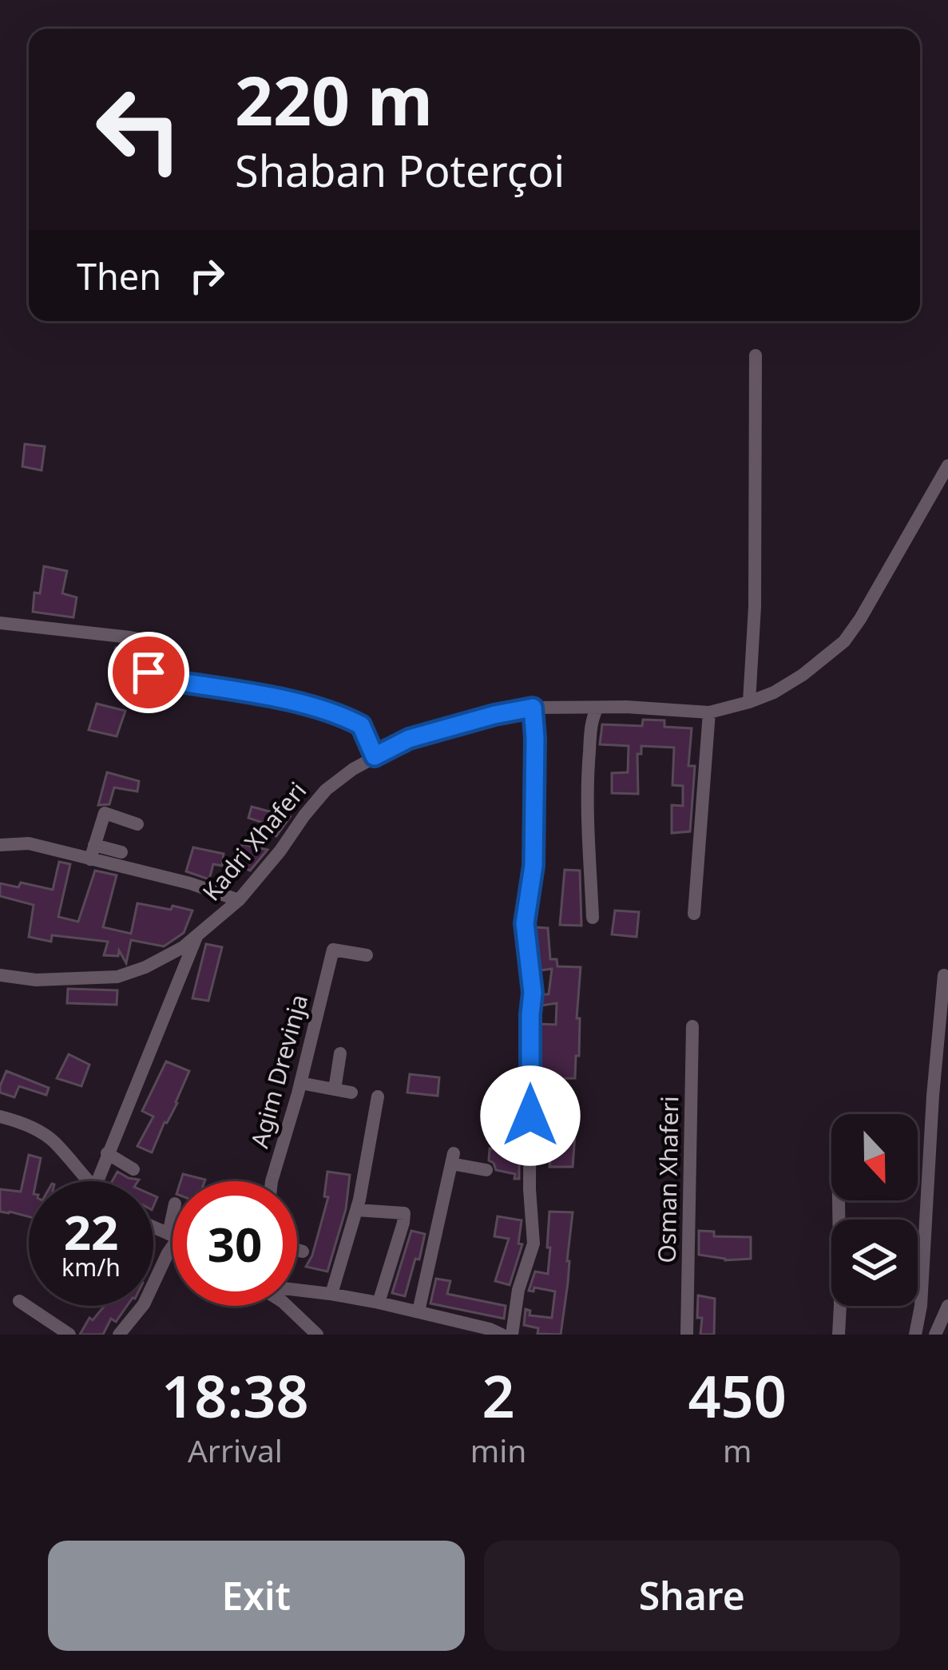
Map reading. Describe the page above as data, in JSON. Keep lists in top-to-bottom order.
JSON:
{
  "streets": {
    "street": ["Kadri Xhaferi", "Agim Drevinja", "Osman Xhaferi"]
  },
  "north": "bottom",
  "page": {
    "turn": ["220 m", "Shaban Poterçoi"],
    "then": "Then",
    "speed": "22 km/h",
    "limit": "30",
    "eta": [
      "18:38",
      "Arrival",
      "2",
      "min",
      "450",
      "m"
    ],
    "buttons": ["Exit", "Share"]
  }
}
